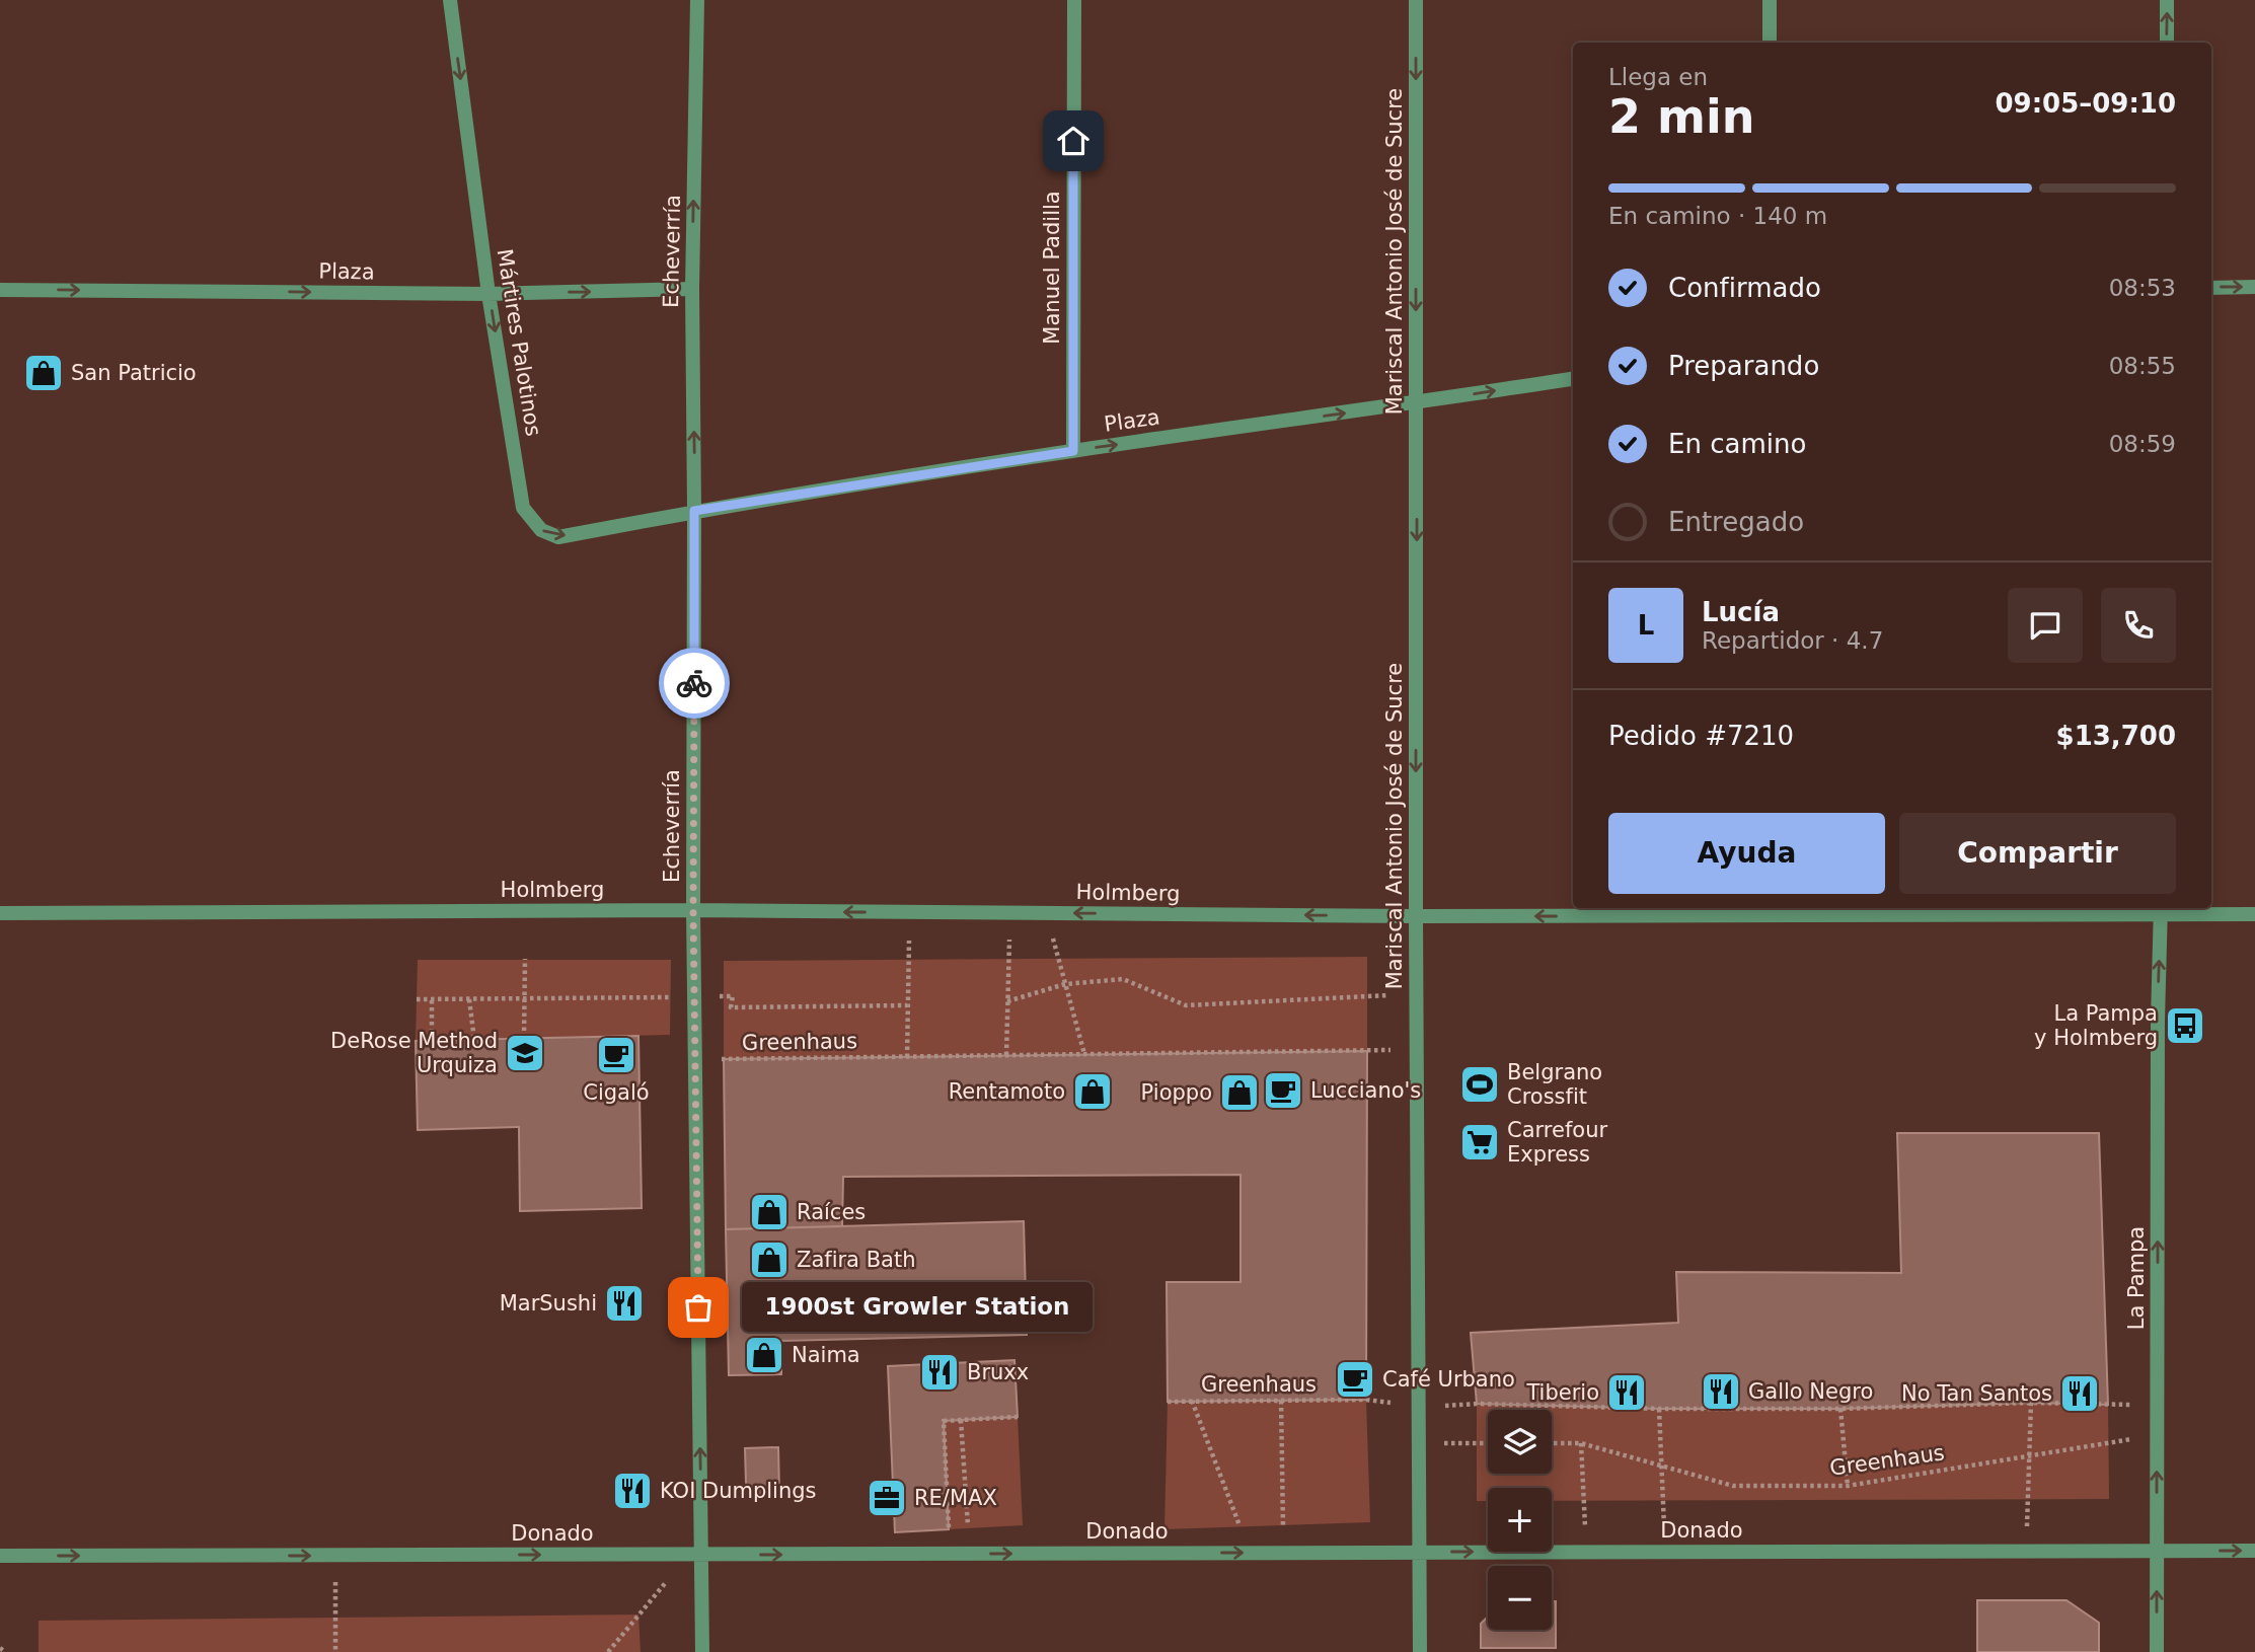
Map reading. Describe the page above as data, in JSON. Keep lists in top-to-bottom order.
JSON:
{
  "streets": {
    "street": [
      "Echeverría",
      "Mariscal Antonio José de Sucre",
      "Manuel Padilla",
      "Plaza",
      "Mártires Palotinos",
      "Holmberg",
      "La Pampa",
      "Donado"
    ],
    "path": ["Greenhaus"]
  },
  "crossings": [
    ["Echeverría", "Plaza"],
    ["Echeverría", "Mártires Palotinos"],
    ["Echeverría", "Holmberg"],
    ["Echeverría", "Greenhaus"],
    ["Echeverría", "Donado"],
    ["Mariscal Antonio José de Sucre", "Plaza"],
    ["Mariscal Antonio José de Sucre", "Holmberg"],
    ["Mariscal Antonio José de Sucre", "Greenhaus"],
    ["Mariscal Antonio José de Sucre", "Donado"],
    ["Manuel Padilla", "Plaza"],
    ["Plaza", "Mártires Palotinos"],
    ["Holmberg", "La Pampa"],
    ["Greenhaus", "La Pampa"],
    ["La Pampa", "Donado"]
  ],
  "one_way": [
    "Echeverría",
    "Mariscal Antonio José de Sucre",
    "Plaza",
    "Mártires Palotinos",
    "Holmberg",
    "La Pampa",
    "Donado"
  ],
  "places": {
    "shop": [
      "San Patricio",
      "Rentamoto",
      "Pioppo",
      "Raíces",
      "Zafira Bath",
      "Naima"
    ],
    "bus stop": ["La Pampa y Holmberg"],
    "school or university": ["DeRose Method Urquiza"],
    "cafe": ["Cigaló", "Lucciano's", "Café Urbano"],
    "sports": ["Belgrano Crossfit"],
    "supermarket": ["Carrefour Express"],
    "restaurant": [
      "MarSushi",
      "Bruxx",
      "Gallo Negro",
      "Tiberio",
      "No Tan Santos",
      "KOI Dumplings"
    ],
    "other": ["1900st Growler Station"],
    "office": ["RE/MAX"]
  },
  "page": {
    "heading": ["2 min", "Llega en", "09:05–09:10"],
    "panel": [
      "Lucía",
      "Repartidor · 4.7",
      "Pedido #7210",
      "$13,700"
    ],
    "bar": "En camino · 140 m",
    "list": [
      ["Confirmado", "08:53"],
      ["Preparando", "08:55"],
      ["En camino", "08:59"],
      "Entregado"
    ],
    "round": "L",
    "buttons": ["Ayuda", "Compartir"],
    "bubble": "1900st Growler Station",
    "map_buttons": ["+", "−"]
  }
}
